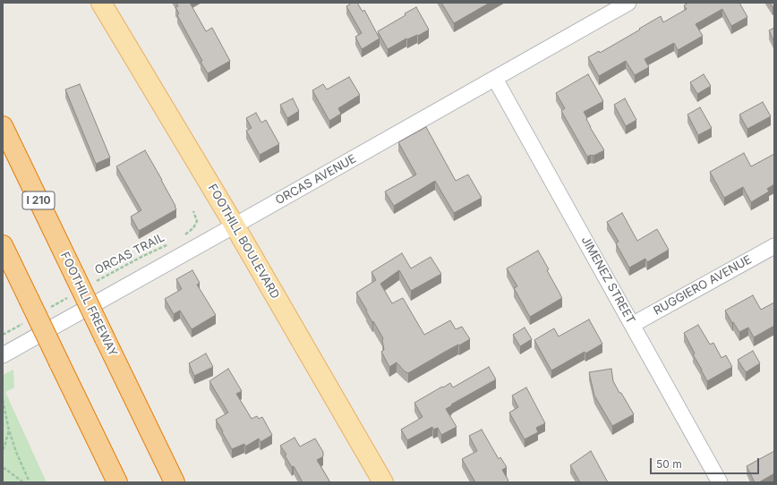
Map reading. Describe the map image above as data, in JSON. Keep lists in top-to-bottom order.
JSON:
{
  "streets": {
    "highway": ["I 210", "FOOTHILL FREEWAY"],
    "main road": ["FOOTHILL BOULEVARD"],
    "street": ["ORCAS AVENUE", "JIMENEZ STREET", "RUGGIERO AVENUE"],
    "path": ["ORCAS TRAIL"]
  },
  "crossings": [
    ["ORCAS AVENUE", "FOOTHILL BOULEVARD"],
    ["ORCAS AVENUE", "JIMENEZ STREET"],
    ["JIMENEZ STREET", "RUGGIERO AVENUE"]
  ],
  "scale_bar": "50 m"
}
